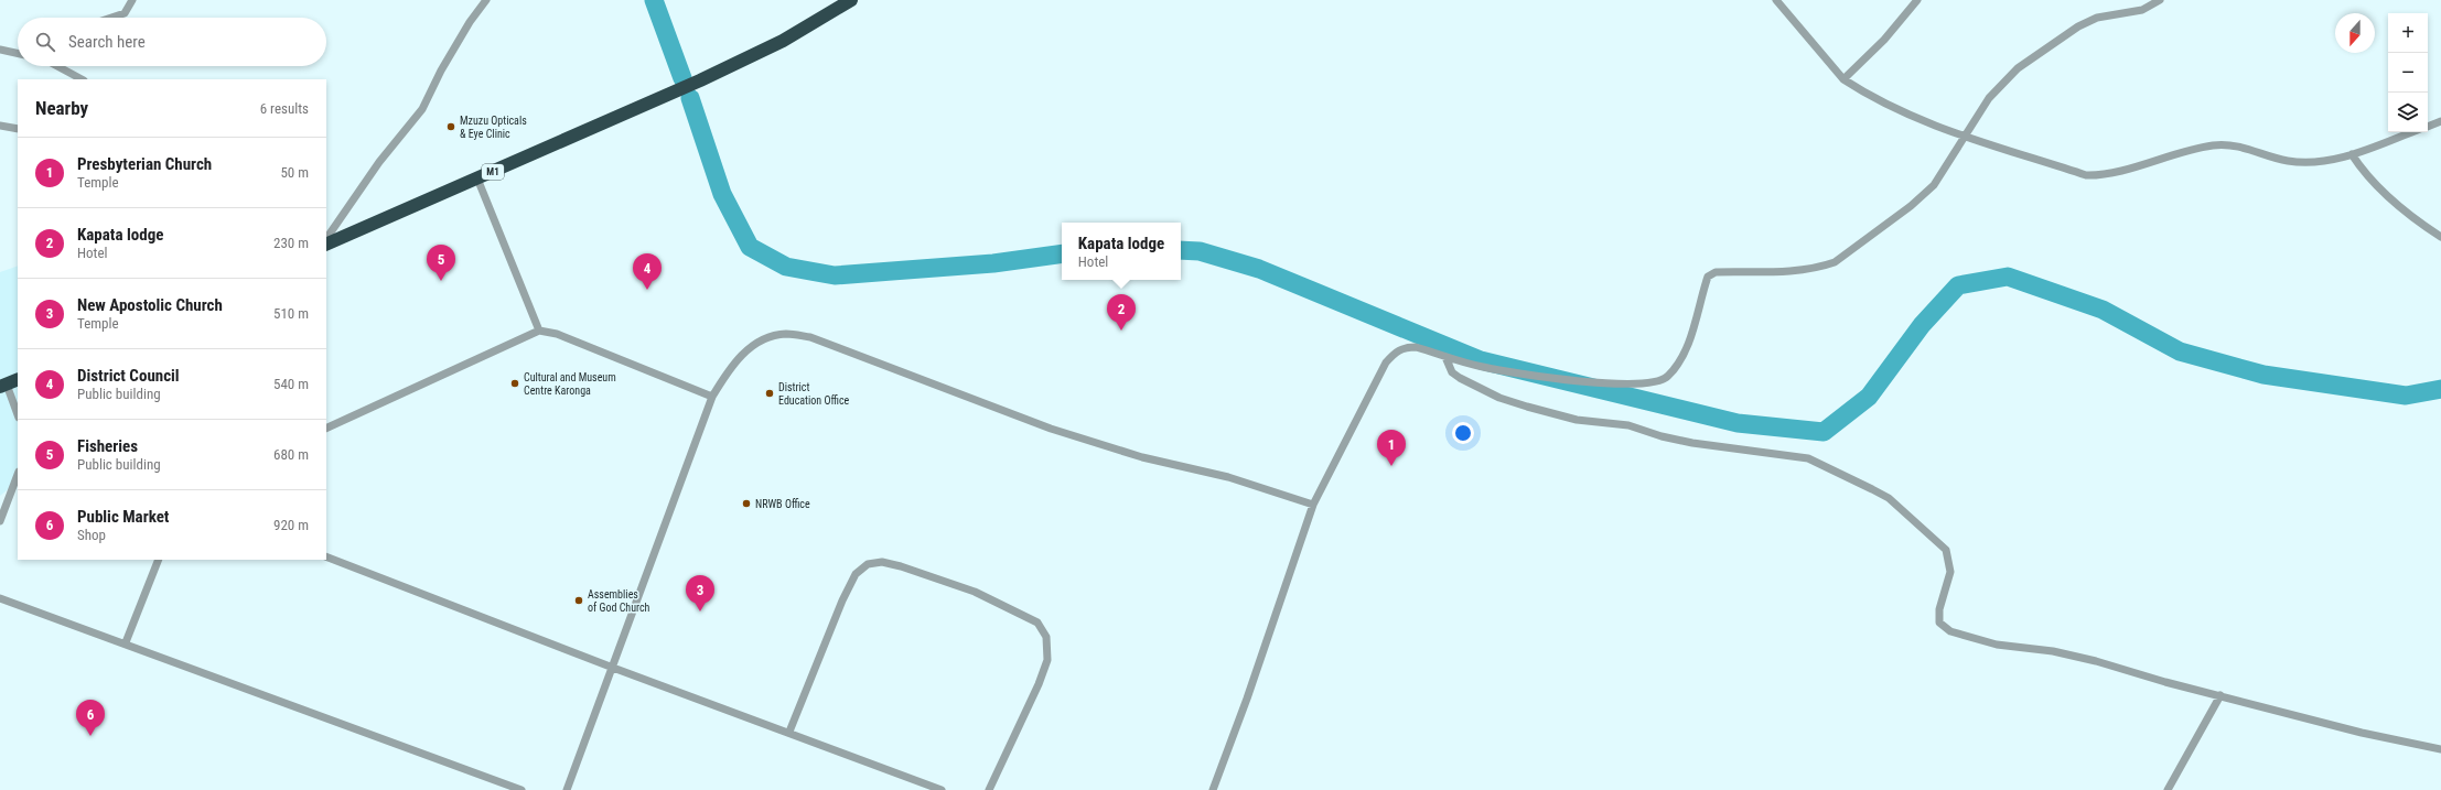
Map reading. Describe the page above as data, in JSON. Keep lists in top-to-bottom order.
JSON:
{
  "streets": {
    "highway": ["M1"]
  },
  "places": [
    "Mzuzu Opticals & Eye Clinic",
    "Cultural and Museum Centre Karonga",
    "District Education Office",
    "NRWB Office",
    "Assemblies of God Church"
  ],
  "north": "bottom",
  "page": {
    "map_buttons": ["+", "−"],
    "search": "Search here",
    "heading": ["Nearby", "6 results"],
    "list": [
      {
        "mark": "1",
        "name": "Presbyterian Church",
        "note": "Temple",
        "value": "50 m"
      },
      {
        "mark": "2",
        "name": "Kapata lodge",
        "note": "Hotel",
        "value": "230 m"
      },
      {
        "mark": "3",
        "name": "New Apostolic Church",
        "note": "Temple",
        "value": "510 m"
      },
      {
        "mark": "4",
        "name": "District Council",
        "note": "Public building",
        "value": "540 m"
      },
      {
        "mark": "5",
        "name": "Fisheries",
        "note": "Public building",
        "value": "680 m"
      },
      {
        "mark": "6",
        "name": "Public Market",
        "note": "Shop",
        "value": "920 m"
      }
    ],
    "popup": ["Kapata lodge", "Hotel"],
    "pins": [
      "5",
      "4",
      "2",
      "1",
      "3",
      "6"
    ]
  }
}
